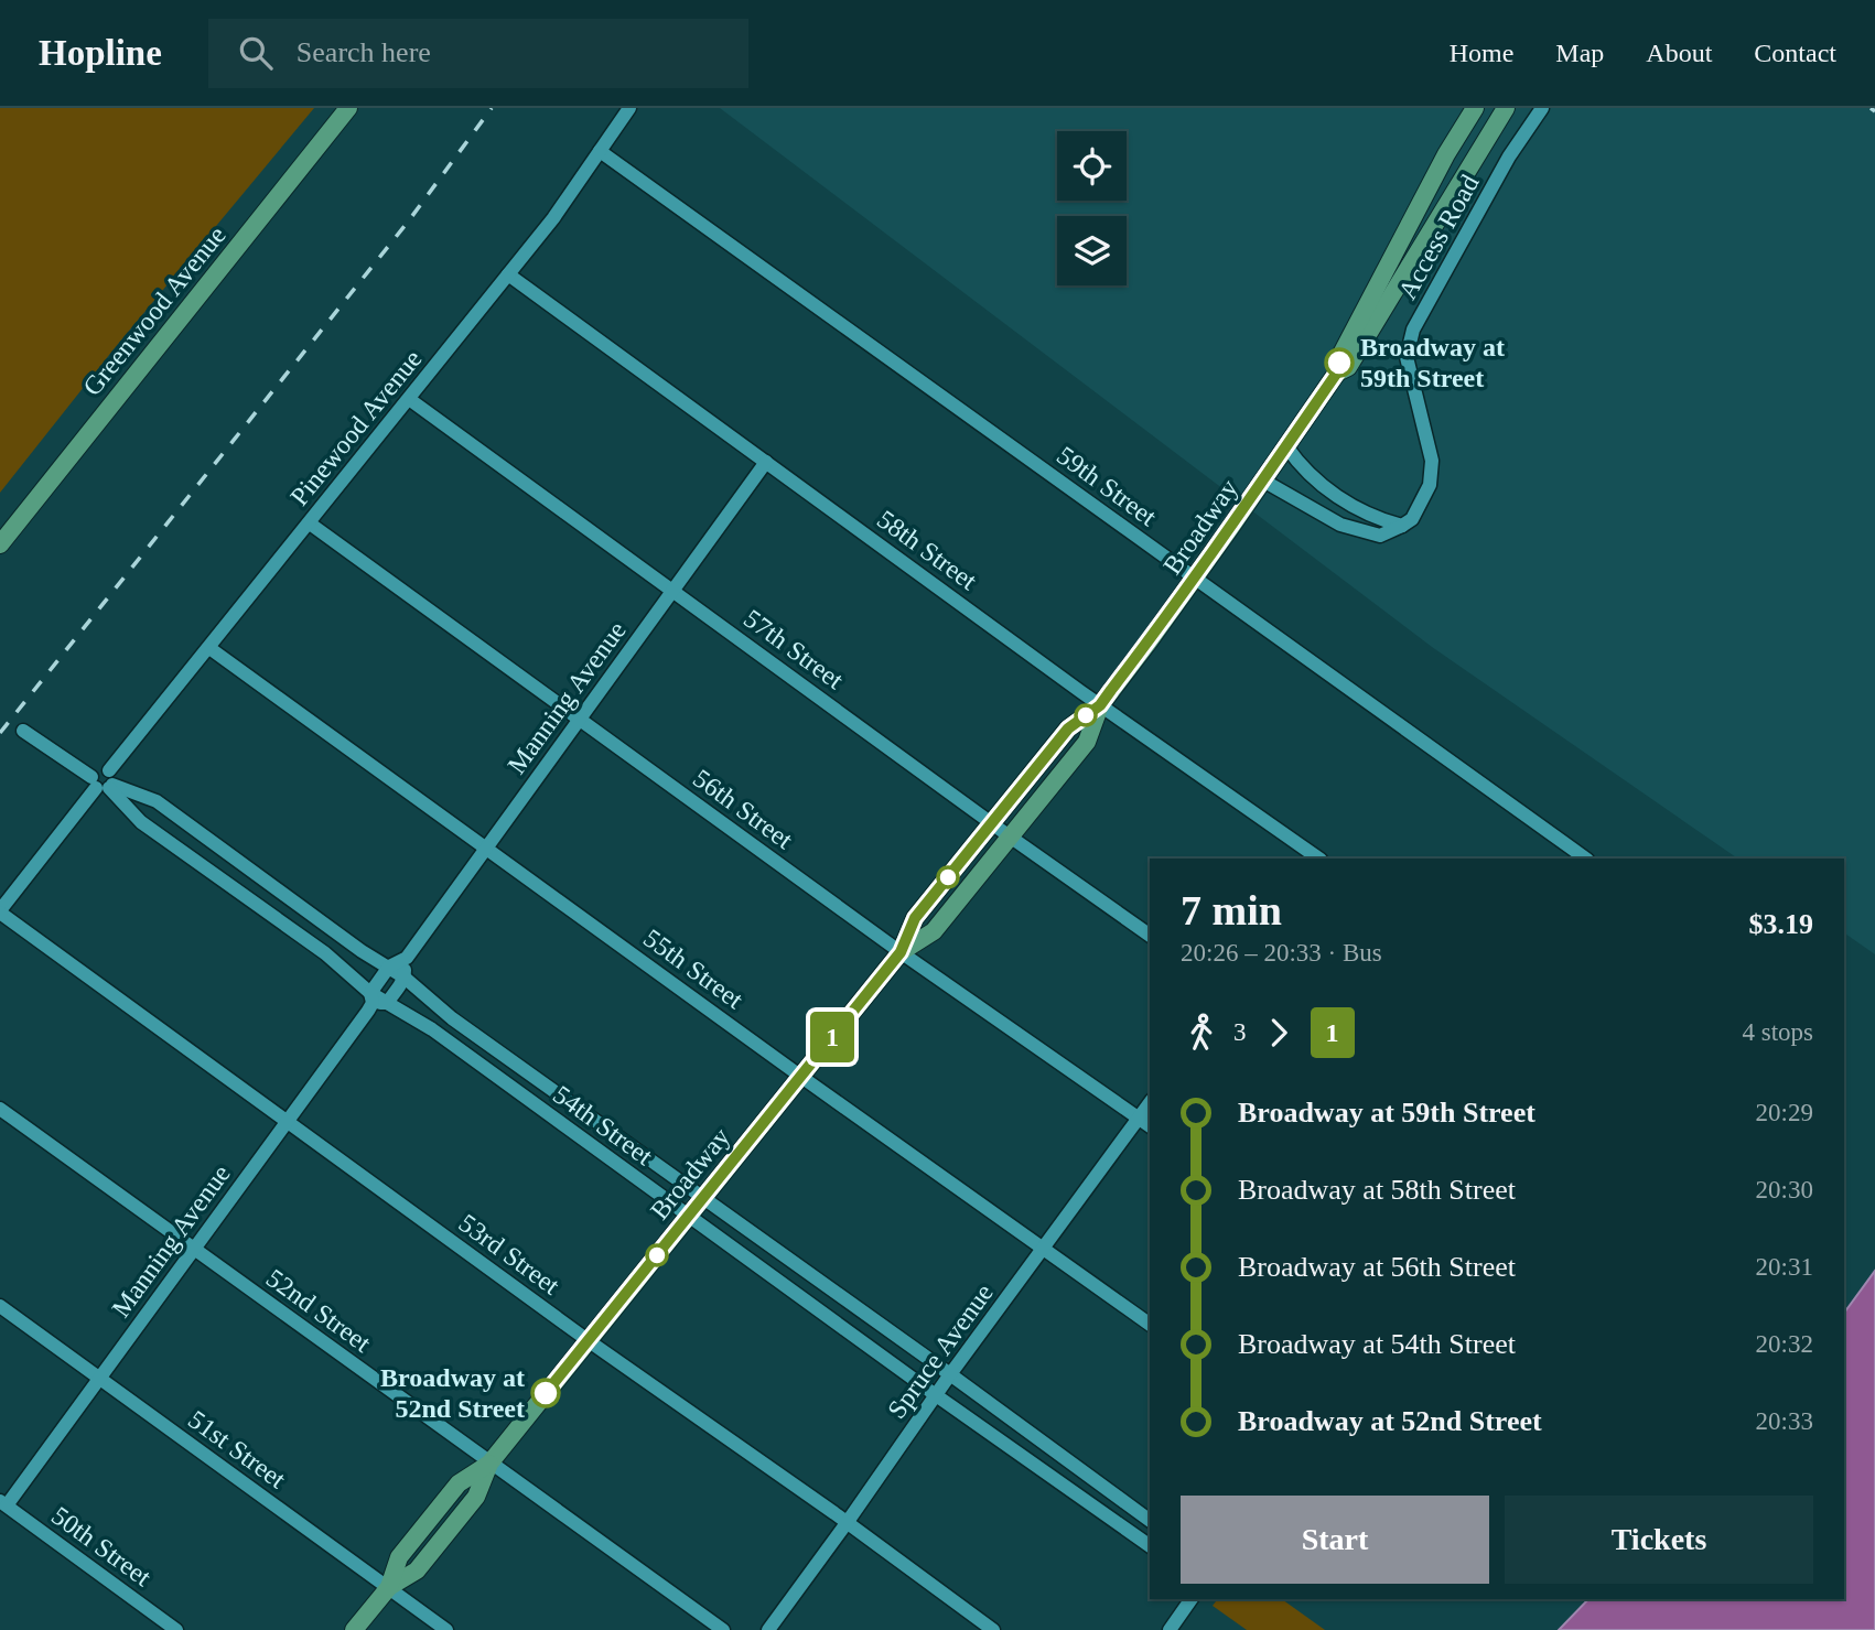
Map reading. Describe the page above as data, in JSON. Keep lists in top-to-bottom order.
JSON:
{
  "streets": {
    "main road": ["Greenwood Avenue", "Broadway"],
    "street": [
      "Access Road",
      "Pinewood Avenue",
      "59th Street",
      "58th Street",
      "57th Street",
      "Manning Avenue",
      "56th Street",
      "55th Street",
      "54th Street",
      "53rd Street",
      "52nd Street",
      "Spruce Avenue",
      "51st Street",
      "50th Street"
    ]
  },
  "crossings": [
    ["Pinewood Avenue", "59th Street"],
    ["Pinewood Avenue", "58th Street"],
    ["Pinewood Avenue", "57th Street"],
    ["Pinewood Avenue", "56th Street"],
    ["Pinewood Avenue", "55th Street"],
    ["Pinewood Avenue", "54th Street"],
    ["Pinewood Avenue", "53rd Street"],
    ["59th Street", "Broadway"],
    ["Broadway", "58th Street"],
    ["Broadway", "57th Street"],
    ["Broadway", "56th Street"],
    ["Broadway", "55th Street"],
    ["Broadway", "54th Street"],
    ["Broadway", "53rd Street"],
    ["Broadway", "52nd Street"],
    ["Broadway", "51st Street"],
    ["58th Street", "Manning Avenue"],
    ["57th Street", "Manning Avenue"],
    ["Manning Avenue", "56th Street"],
    ["Manning Avenue", "55th Street"],
    ["Manning Avenue", "54th Street"],
    ["Manning Avenue", "53rd Street"],
    ["Manning Avenue", "52nd Street"],
    ["Manning Avenue", "51st Street"],
    ["Manning Avenue", "50th Street"],
    ["56th Street", "Spruce Avenue"],
    ["55th Street", "Spruce Avenue"],
    ["54th Street", "Spruce Avenue"],
    ["53rd Street", "Spruce Avenue"]
  ],
  "places": ["Broadway at 59th Street", "Broadway at 52nd Street"],
  "lines": ["bus line 1"],
  "page": {
    "header": "Hopline",
    "search": "Search here",
    "nav": [
      "Home",
      "Map",
      "About",
      "Contact"
    ],
    "on_map": "1",
    "heading": ["7 min", "20:26 – 20:33 · Bus", "$3.19"],
    "legs": ["3", "1", "4 stops"],
    "list": [
      {
        "name": "Broadway at 59th Street",
        "value": "20:29"
      },
      {
        "name": "Broadway at 58th Street",
        "value": "20:30"
      },
      {
        "name": "Broadway at 56th Street",
        "value": "20:31"
      },
      {
        "name": "Broadway at 54th Street",
        "value": "20:32"
      },
      {
        "name": "Broadway at 52nd Street",
        "value": "20:33"
      }
    ],
    "buttons": ["Start", "Tickets"]
  }
}
